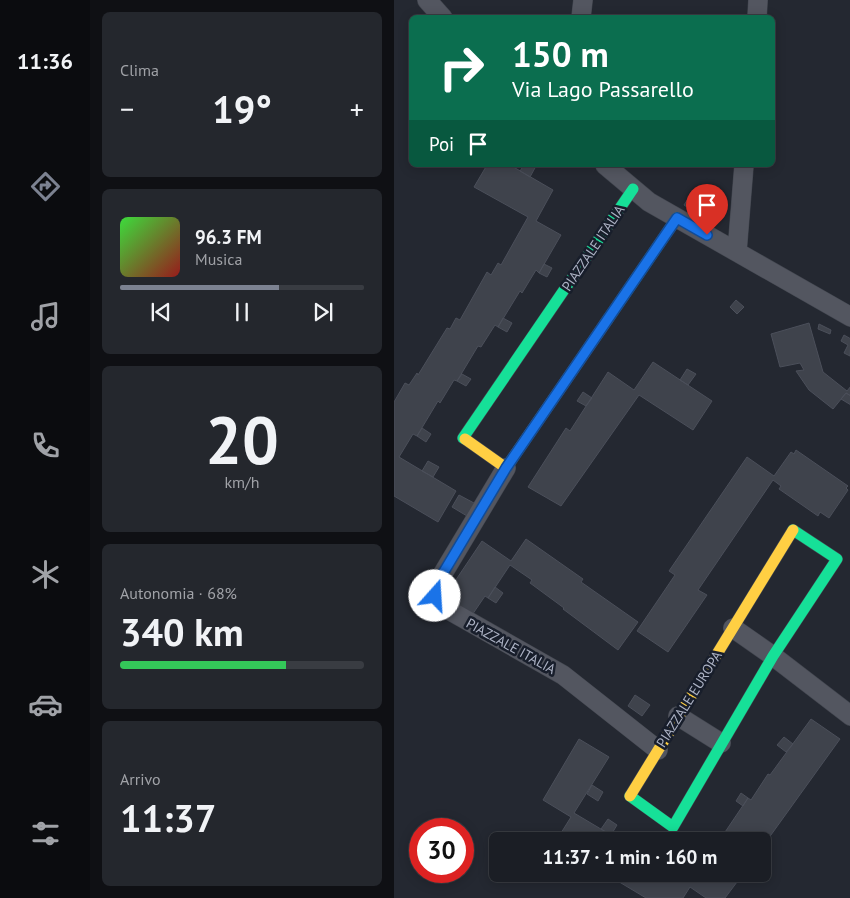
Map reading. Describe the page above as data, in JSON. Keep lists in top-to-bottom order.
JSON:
{
  "streets": {
    "street": ["PIAZZALE ITALIA", "PIAZZALE EUROPA"]
  },
  "crossings": [
    ["PIAZZALE ITALIA", "PIAZZALE EUROPA"]
  ],
  "page": {
    "tabs": "11:36",
    "tile": [
      "Clima",
      ["20", "km/h"],
      ["Autonomia · 68%", "340 km"],
      ["Arrivo", "11:37"]
    ],
    "turn": ["150 m", "Via Lago Passarello"],
    "heat": ["−", "19°", "+"],
    "then": "Poi",
    "song": ["96.3 FM", "Musica"],
    "limit": "30",
    "trip": "11:37 · 1 min · 160 m"
  }
}
